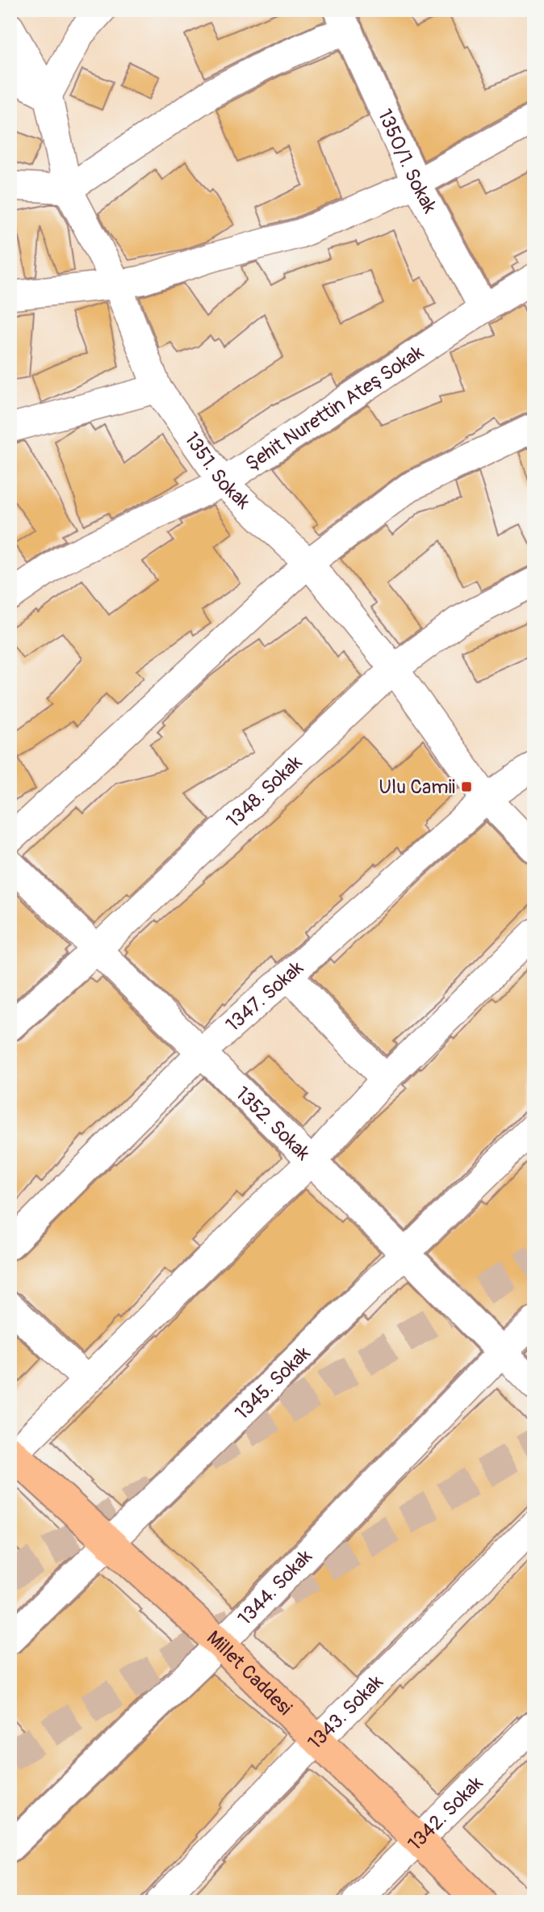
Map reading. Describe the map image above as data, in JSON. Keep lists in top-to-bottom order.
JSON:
{
  "streets": {
    "main road": ["Millet Caddesi"],
    "street": [
      "1350/1. Sokak",
      "Şehit Nurettin Ateş Sokak",
      "1351. Sokak",
      "1348. Sokak",
      "1347. Sokak",
      "1352. Sokak",
      "1345. Sokak",
      "1344. Sokak",
      "1343. Sokak",
      "1342. Sokak"
    ]
  },
  "crossings": [
    ["1350/1. Sokak", "Şehit Nurettin Ateş Sokak"],
    ["Şehit Nurettin Ateş Sokak", "1351. Sokak"],
    ["1351. Sokak", "1348. Sokak"],
    ["1351. Sokak", "1347. Sokak"],
    ["1348. Sokak", "1352. Sokak"],
    ["1347. Sokak", "1352. Sokak"],
    ["1352. Sokak", "1345. Sokak"],
    ["1352. Sokak", "1344. Sokak"],
    ["1345. Sokak", "Millet Caddesi"],
    ["1344. Sokak", "Millet Caddesi"],
    ["Millet Caddesi", "1343. Sokak"],
    ["Millet Caddesi", "1342. Sokak"]
  ],
  "places": {
    "transit": ["Ulu Camii"]
  }
}
